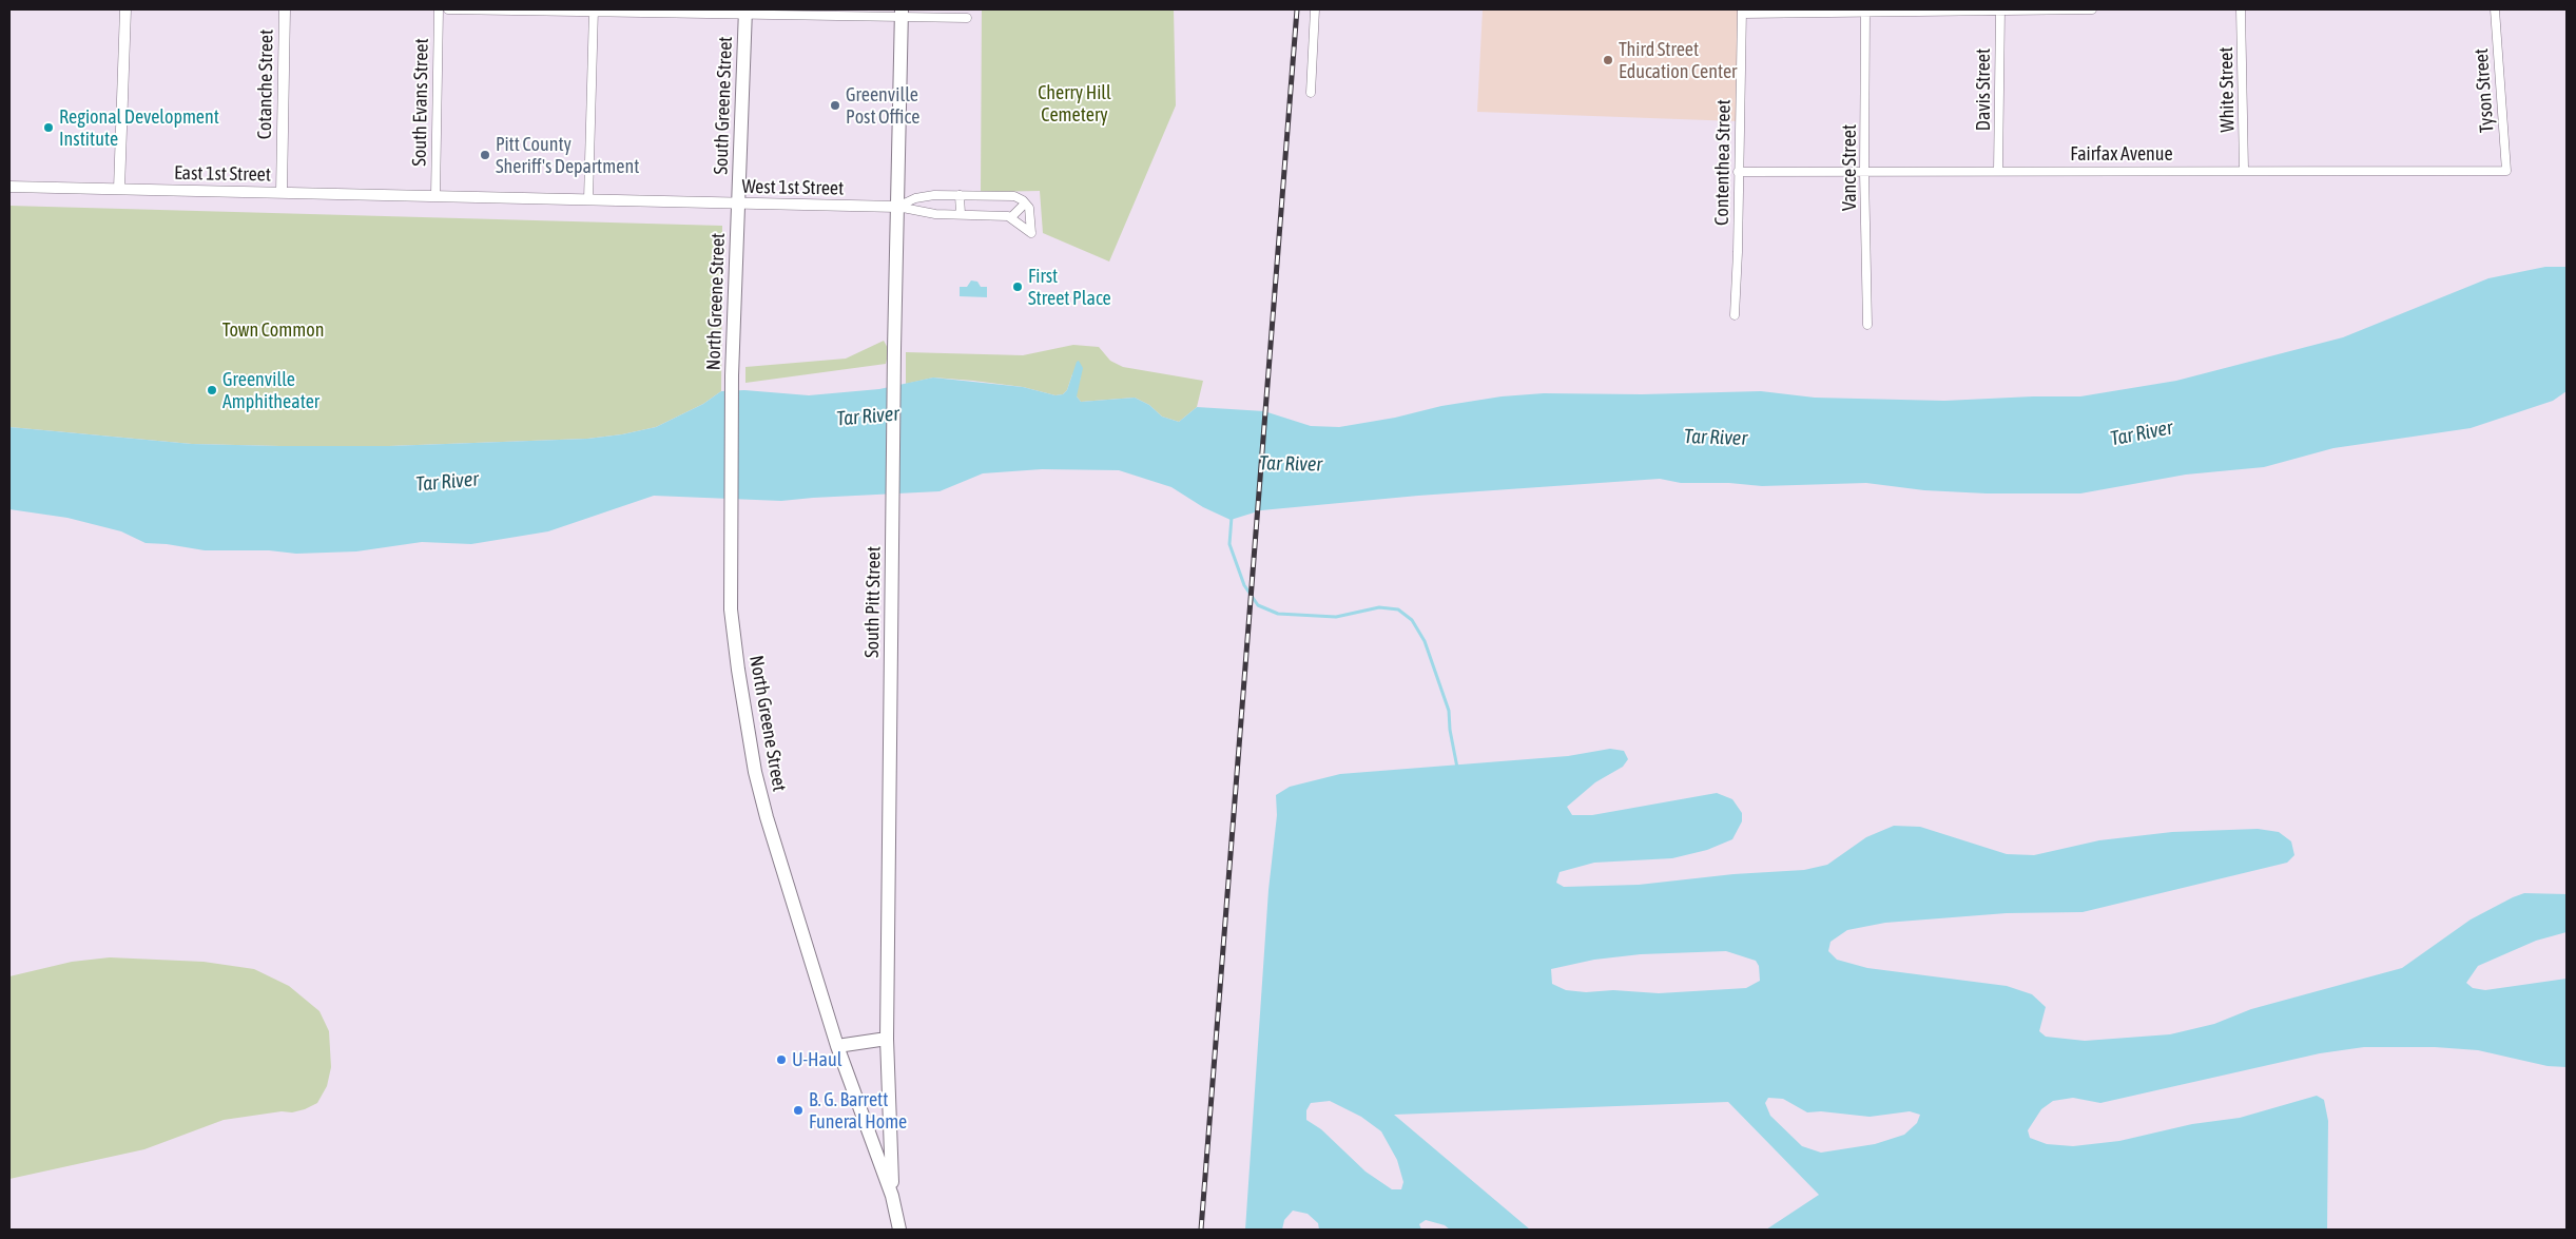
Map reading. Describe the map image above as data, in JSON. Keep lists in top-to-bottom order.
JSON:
{
  "streets": {
    "main road": ["South Greene Street", "North Greene Street", "South Pitt Street"],
    "street": [
      "Cotanche Street",
      "Davis Street",
      "White Street",
      "Tyson Street",
      "South Evans Street",
      "Fairfax Avenue",
      "Contenthea Street",
      "Vance Street",
      "East 1st Street",
      "West 1st Street"
    ]
  },
  "crossings": [
    ["Cotanche Street", "East 1st Street"],
    ["Davis Street", "Fairfax Avenue"],
    ["White Street", "Fairfax Avenue"],
    ["Tyson Street", "Fairfax Avenue"],
    ["South Evans Street", "East 1st Street"],
    ["South Evans Street", "West 1st Street"],
    ["South Greene Street", "West 1st Street"],
    ["South Greene Street", "North Greene Street"],
    ["Fairfax Avenue", "Contenthea Street"],
    ["Fairfax Avenue", "Vance Street"],
    ["East 1st Street", "West 1st Street"],
    ["West 1st Street", "North Greene Street"],
    ["West 1st Street", "South Pitt Street"],
    ["North Greene Street", "South Pitt Street"]
  ],
  "water": ["Tar River"],
  "parks": ["Cherry Hill Cemetery", "Town Common"],
  "places": [
    "Third Street Education Center",
    "Greenville Post Office",
    "Regional Development Institute",
    "Pitt County Sheriff's Department",
    "First Street Place",
    "Greenville Amphitheater",
    "U-Haul",
    "B. G. Barrett Funeral Home"
  ]
}
